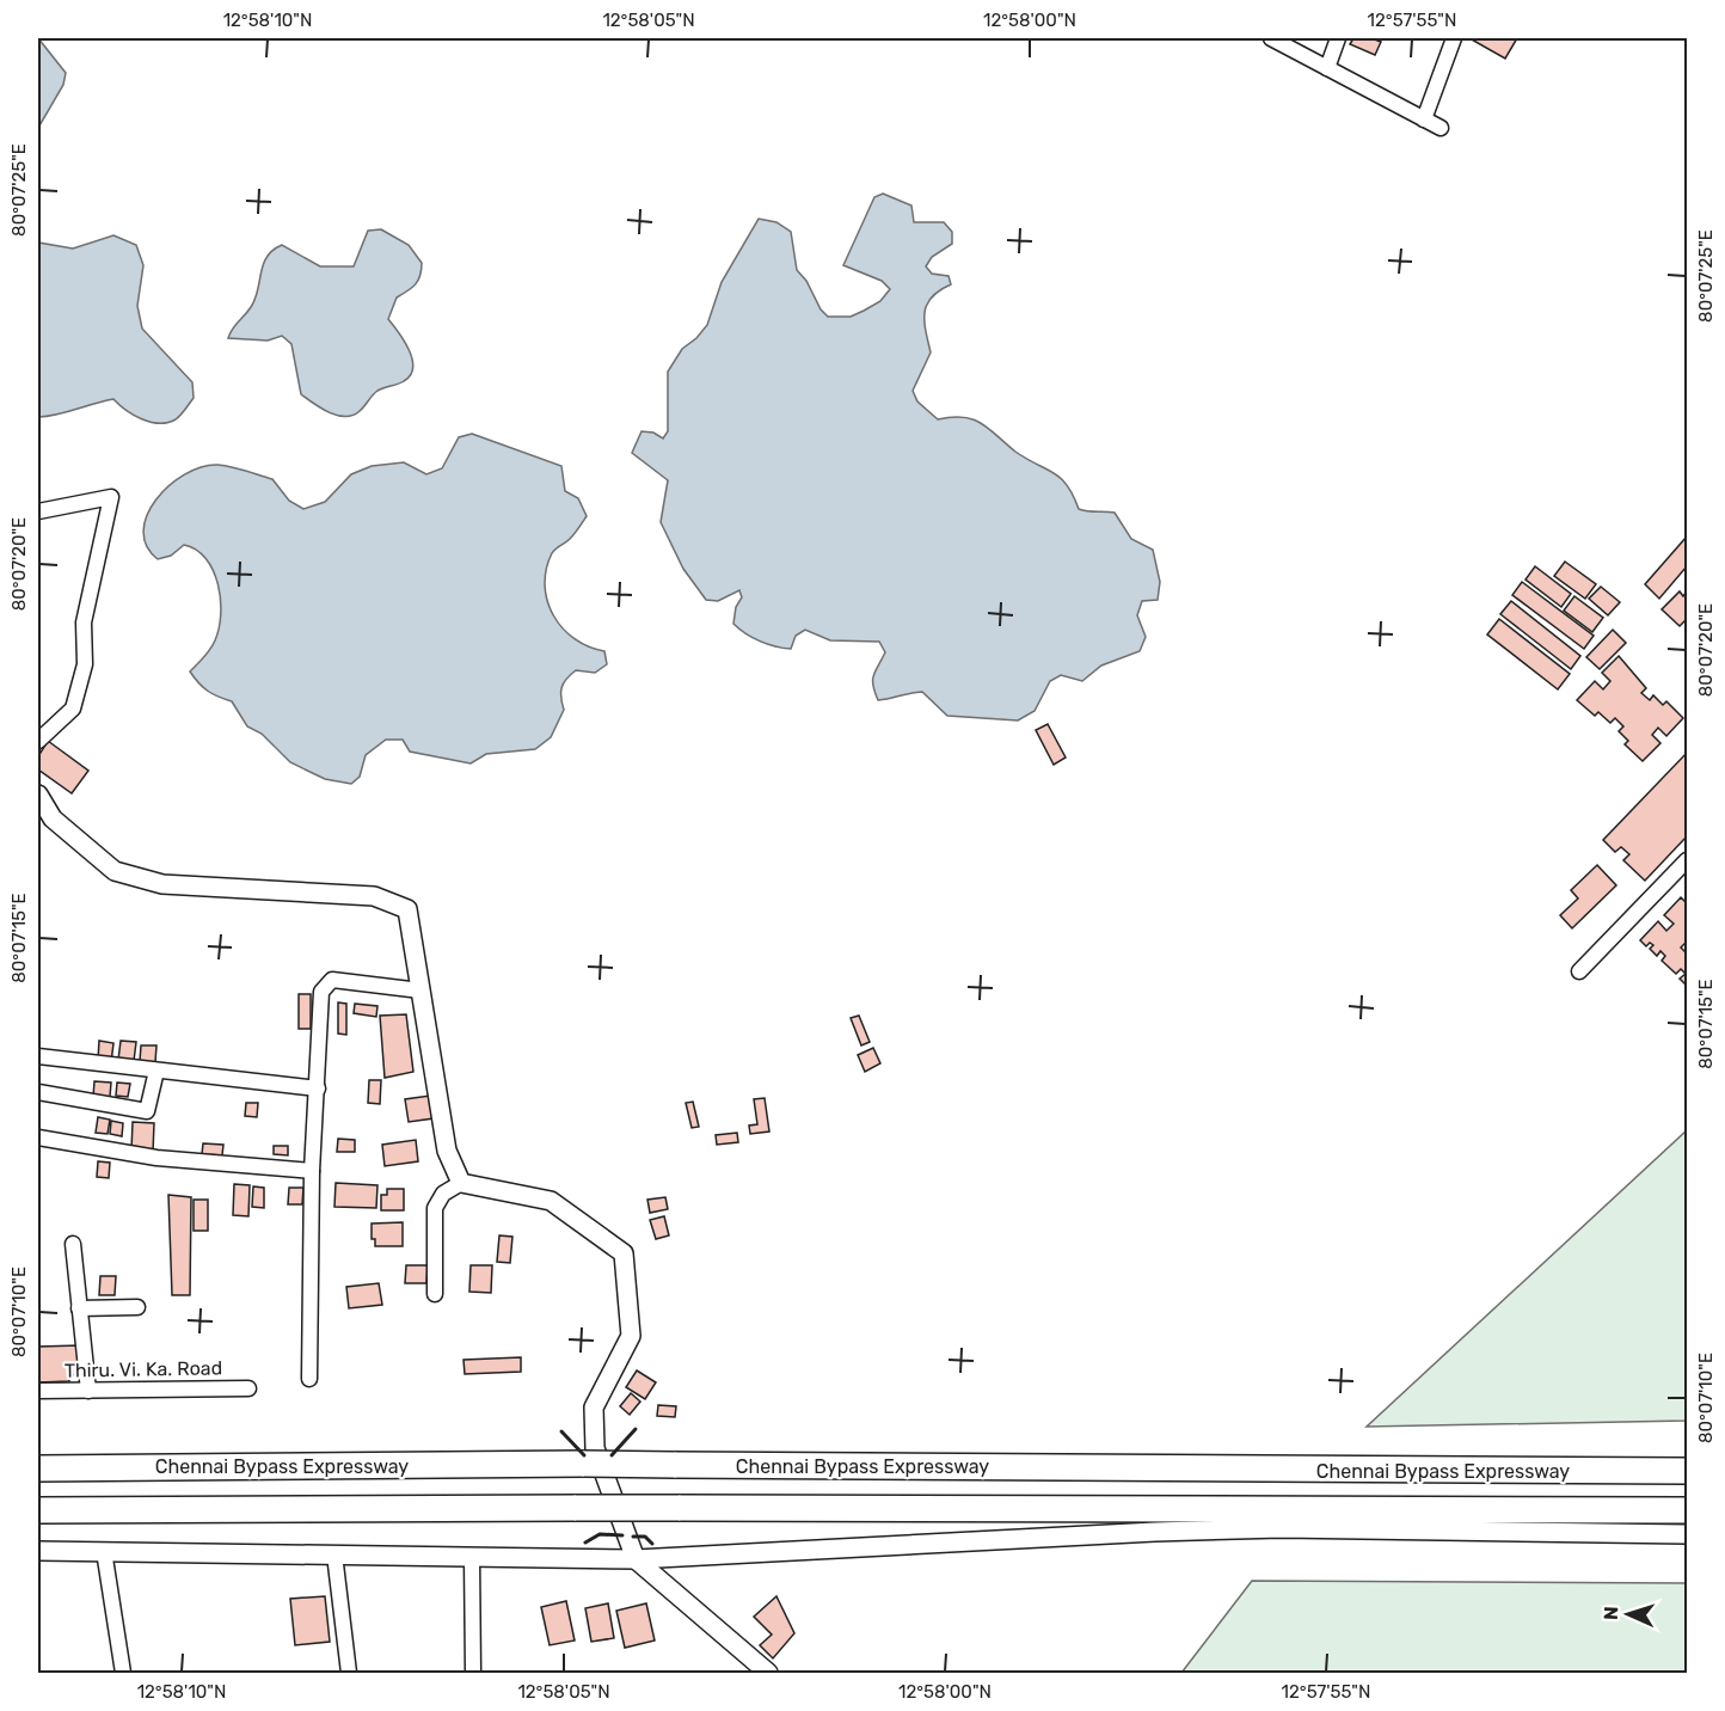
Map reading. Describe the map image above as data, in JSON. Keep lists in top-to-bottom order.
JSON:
{
  "streets": {
    "highway": ["Chennai Bypass Expressway"],
    "street": ["Thiru. Vi. Ka. Road"]
  },
  "north": "left",
  "coordinates": [
    "12°58'10\"N",
    "12°58'05\"N",
    "12°58'00\"N",
    "12°57'55\"N",
    "80°07'25\"E",
    "80°07'20\"E",
    "80°07'15\"E",
    "80°07'10\"E"
  ]
}
